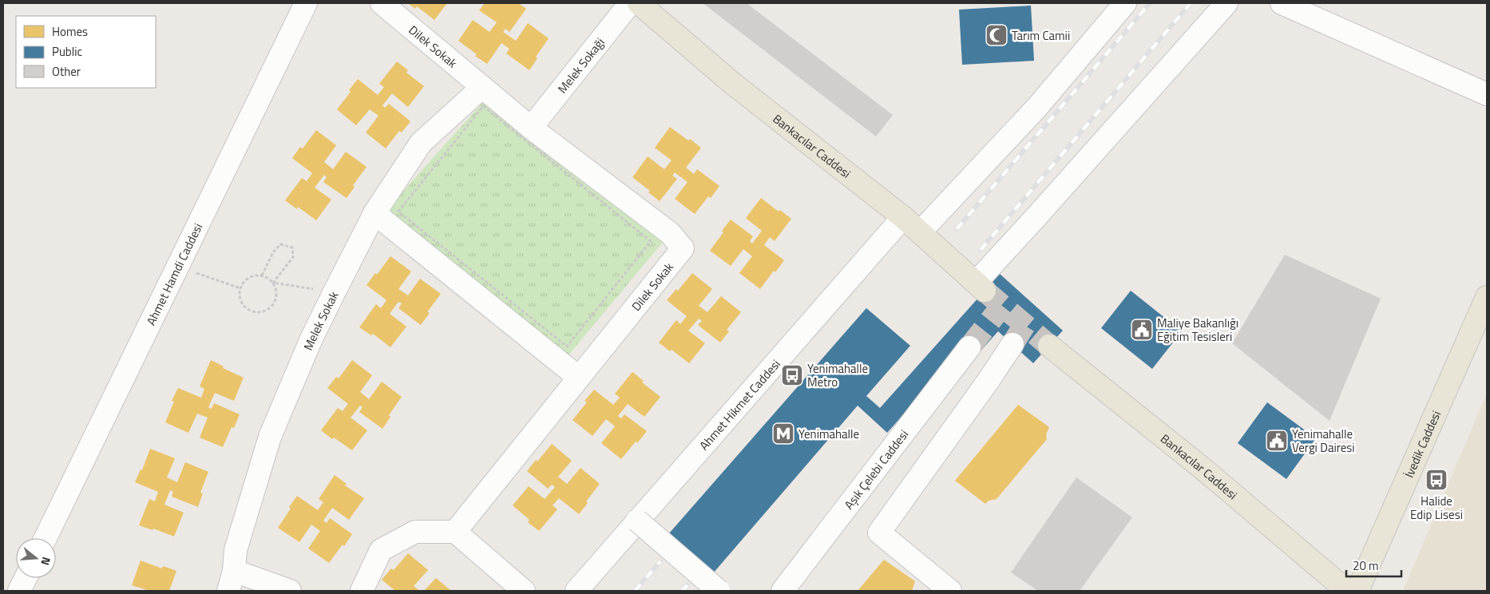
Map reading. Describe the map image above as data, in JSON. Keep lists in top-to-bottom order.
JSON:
{
  "streets": {
    "main road": ["Bankacılar Caddesi", "İvedik Caddesi"],
    "street": [
      "Dilek Sokak",
      "Melek Sokaği",
      "Ahmet Hamdi Caddesi",
      "Melek Sokak",
      "Ahmet Hikmet Caddesi",
      "Aşık Çelebi Caddesi"
    ]
  },
  "crossings": [
    ["Dilek Sokak", "Melek Sokaği"],
    ["Dilek Sokak", "Melek Sokak"],
    ["Bankacılar Caddesi", "Ahmet Hikmet Caddesi"]
  ],
  "places": {
    "mosque": ["Tarım Camii"],
    "public building": ["Maliye Bakanlığı Eğitim Tesisleri", "Yenimahalle Vergi Dairesi"],
    "bus stop": ["Yenimahalle Metro", "Halide Edip Lisesi"],
    "metro station": ["Yenimahalle"]
  },
  "legend": ["Homes", "Public", "Other"],
  "scale_bar": "20 m",
  "north": "right"
}
